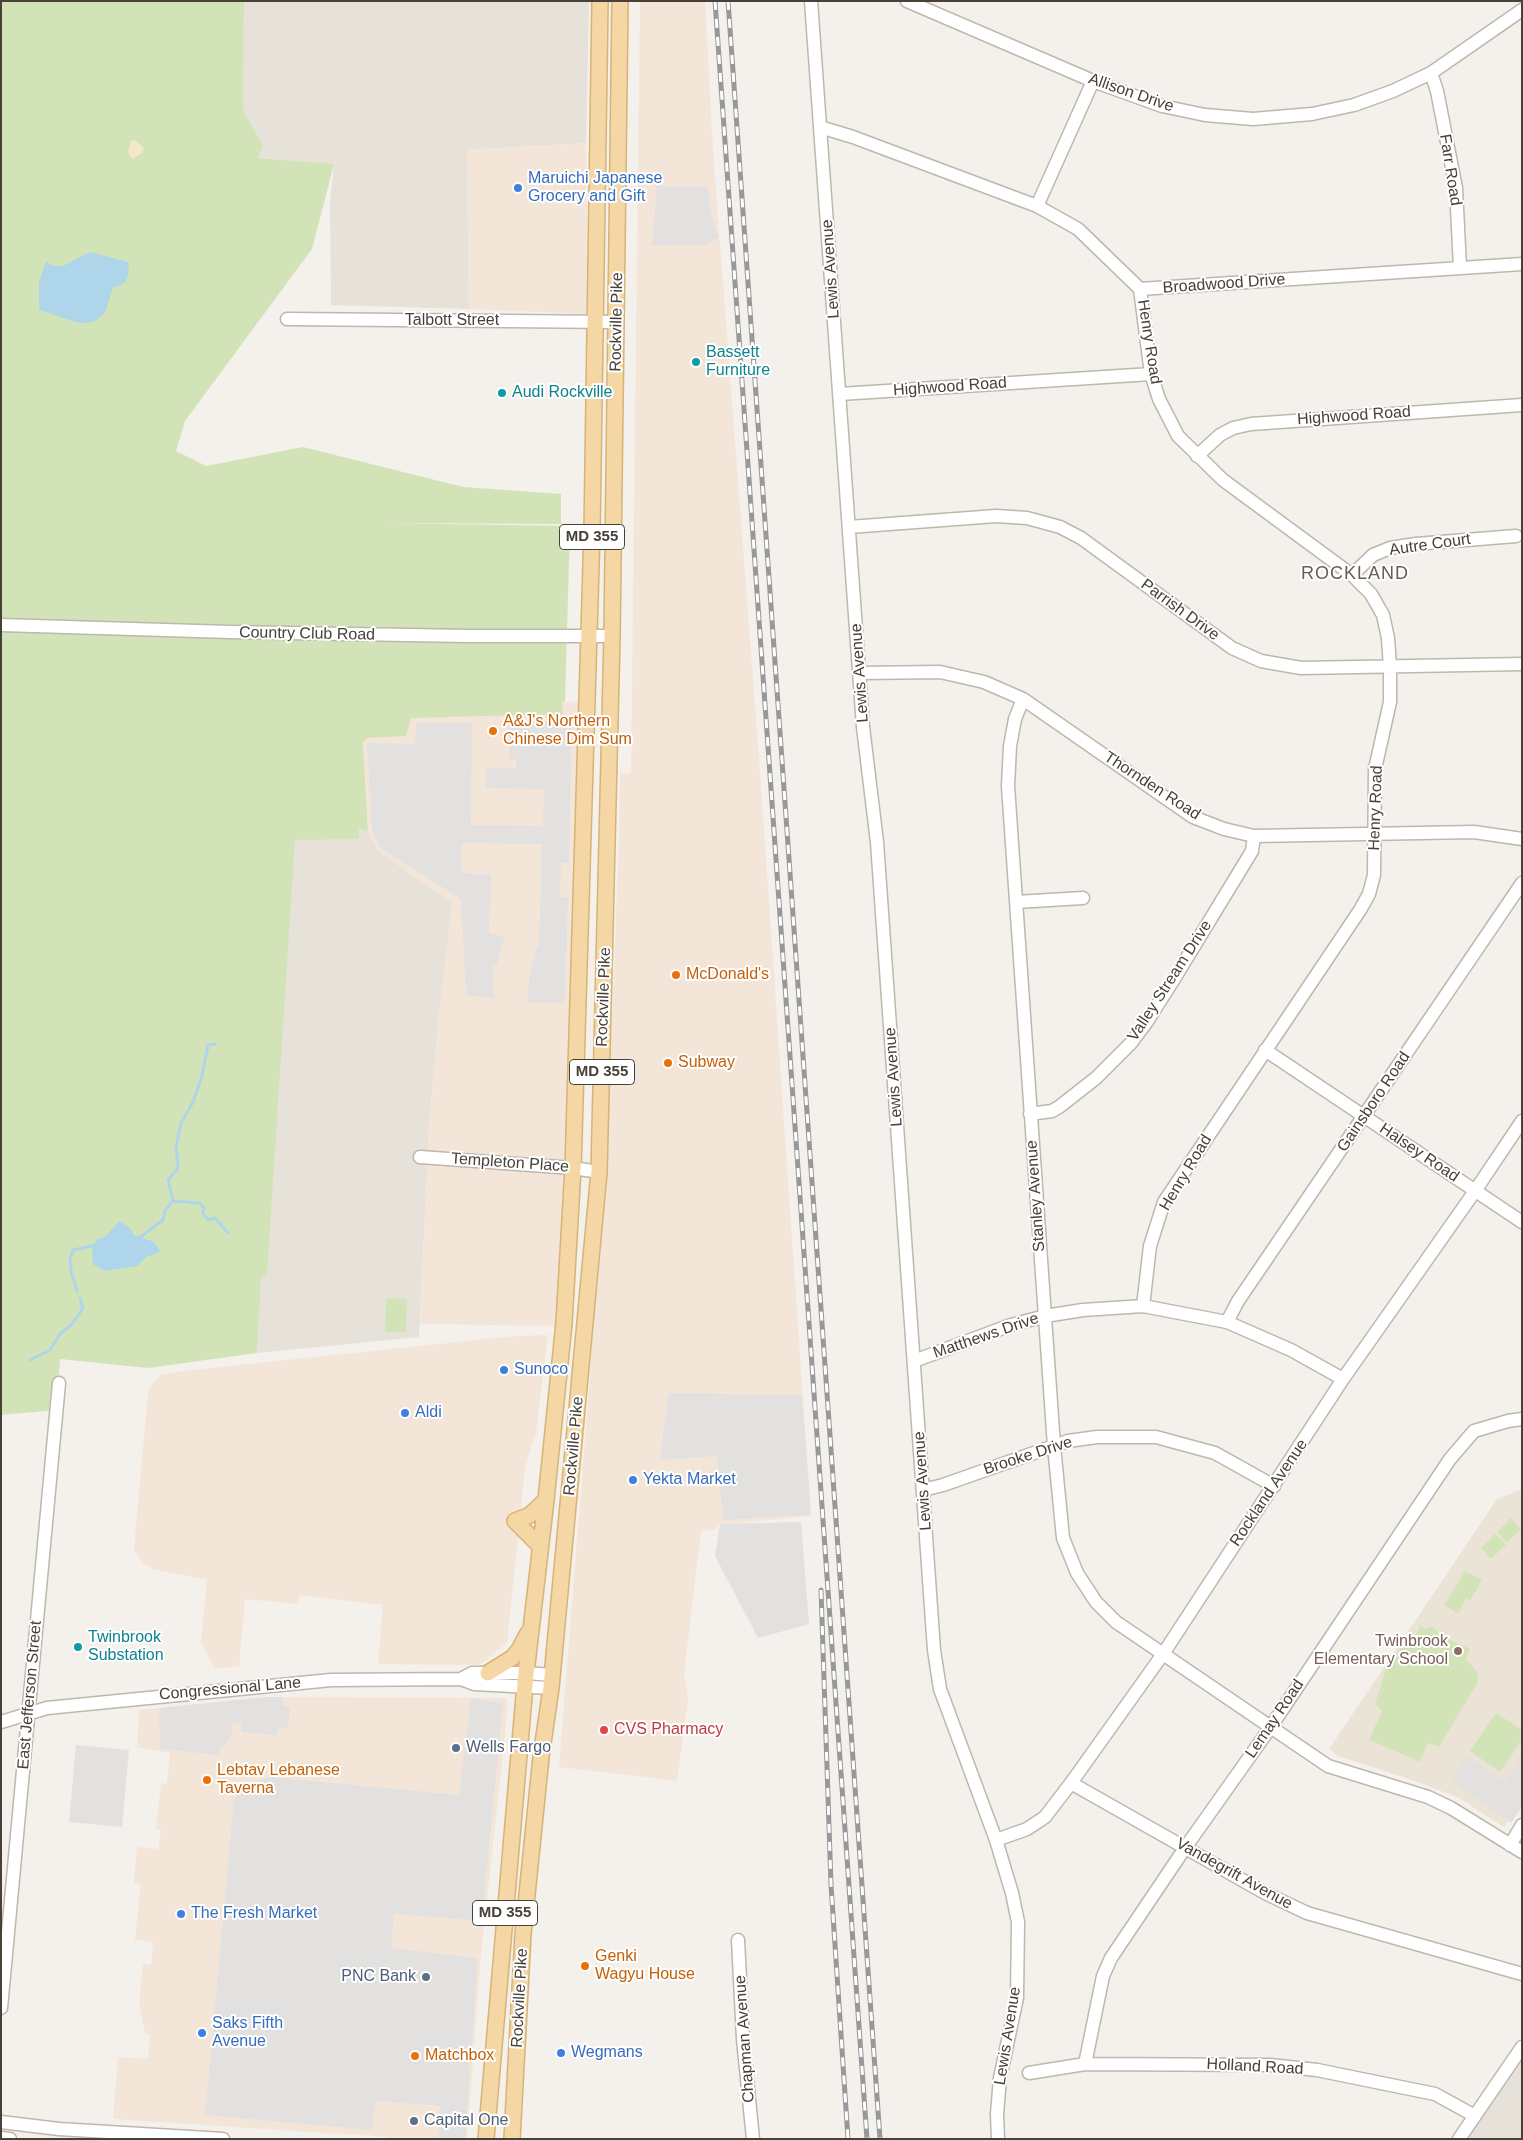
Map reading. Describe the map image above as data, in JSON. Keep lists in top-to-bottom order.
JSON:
{
  "streets": {
    "main road": ["Rockville Pike", "MD 355"],
    "street": [
      "Allison Drive",
      "Farr Road",
      "Lewis Avenue",
      "Broadwood Drive",
      "Talbott Street",
      "Henry Road",
      "Highwood Road",
      "Autre Court",
      "Parrish Drive",
      "Country Club Road",
      "Thornden Road",
      "Valley Stream Drive",
      "Gainsboro Road",
      "Halsey Road",
      "Templeton Place",
      "Stanley Avenue",
      "Matthews Drive",
      "Brooke Drive",
      "Rockland Avenue",
      "Congressional Lane",
      "East Jefferson Street",
      "Lemay Road",
      "Vandegrift Avenue",
      "Chapman Avenue",
      "Holland Road"
    ]
  },
  "crossings": [
    ["Allison Drive", "Farr Road"],
    ["Farr Road", "Broadwood Drive"],
    ["Lewis Avenue", "Broadwood Drive"],
    ["Lewis Avenue", "Highwood Road"],
    ["Lewis Avenue", "Parrish Drive"],
    ["Lewis Avenue", "Thornden Road"],
    ["Lewis Avenue", "Matthews Drive"],
    ["Lewis Avenue", "Brooke Drive"],
    ["Lewis Avenue", "Rockland Avenue"],
    ["Broadwood Drive", "Henry Road"],
    ["Talbott Street", "Rockville Pike"],
    ["Rockville Pike", "Country Club Road"],
    ["Rockville Pike", "Templeton Place"],
    ["Rockville Pike", "Congressional Lane"],
    ["Henry Road", "Highwood Road"],
    ["Henry Road", "Autre Court"],
    ["Henry Road", "Parrish Drive"],
    ["Henry Road", "Thornden Road"],
    ["Henry Road", "Halsey Road"],
    ["Henry Road", "Matthews Drive"],
    ["Thornden Road", "Valley Stream Drive"],
    ["Thornden Road", "Stanley Avenue"],
    ["Valley Stream Drive", "Stanley Avenue"],
    ["Gainsboro Road", "Halsey Road"],
    ["Gainsboro Road", "Matthews Drive"],
    ["Halsey Road", "Rockland Avenue"],
    ["Stanley Avenue", "Matthews Drive"],
    ["Stanley Avenue", "Brooke Drive"],
    ["Stanley Avenue", "Rockland Avenue"],
    ["Stanley Avenue", "Lemay Road"],
    ["Matthews Drive", "Rockland Avenue"],
    ["Brooke Drive", "Rockland Avenue"],
    ["Rockland Avenue", "Vandegrift Avenue"],
    ["Congressional Lane", "East Jefferson Street"],
    ["Lemay Road", "Vandegrift Avenue"],
    ["Lemay Road", "Holland Road"]
  ],
  "districts": ["ROCKLAND"],
  "places": [
    "Maruichi Japanese Grocery and Gift",
    "Bassett Furniture",
    "Audi Rockville",
    "A&J's Northern Chinese Dim Sum",
    "McDonald's",
    "Subway",
    "Sunoco",
    "Aldi",
    "Yekta Market",
    "Twinbrook Substation",
    "Twinbrook Elementary School",
    "CVS Pharmacy",
    "Wells Fargo",
    "Lebtav Lebanese Taverna",
    "The Fresh Market",
    "Genki Wagyu House",
    "PNC Bank",
    "Saks Fifth Avenue",
    "Wegmans",
    "Matchbox",
    "Capital One"
  ]
}
